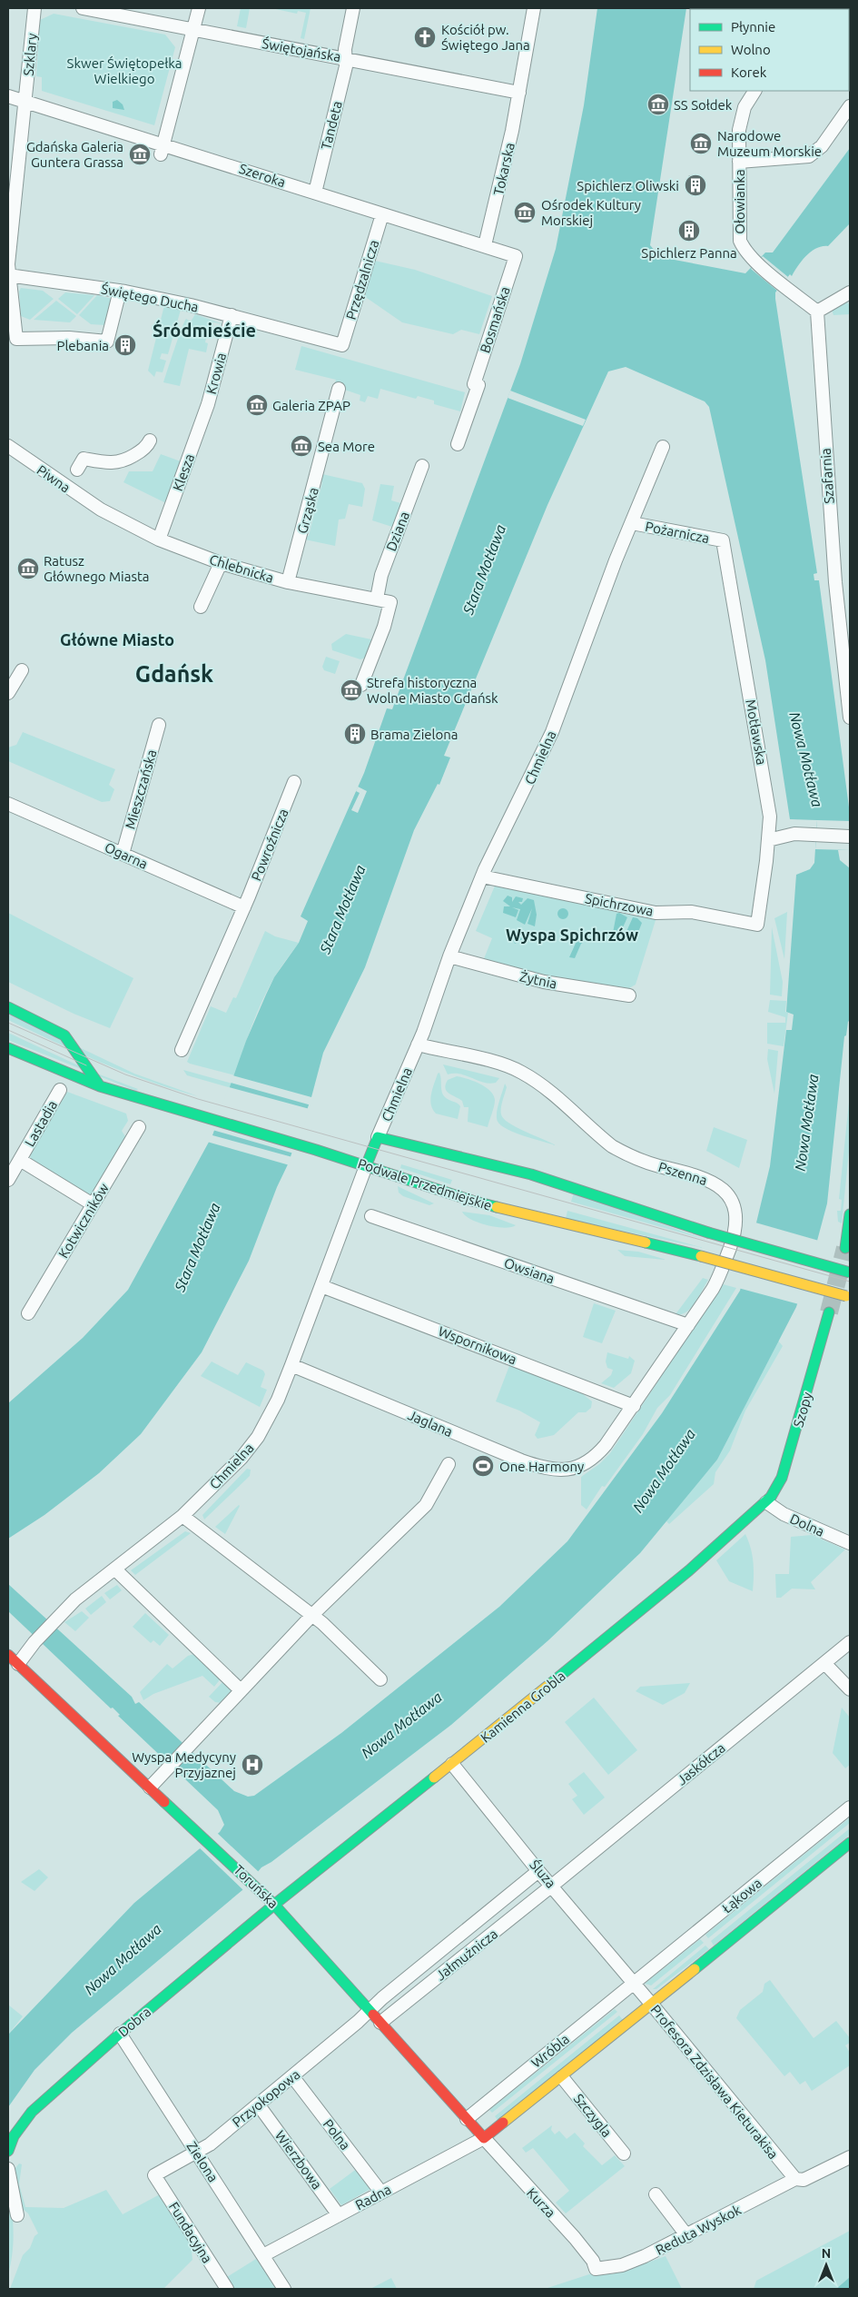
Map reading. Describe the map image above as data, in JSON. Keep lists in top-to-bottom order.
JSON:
{
  "streets": {
    "street": [
      "Świętojańska",
      "Szklary",
      "Tandeta",
      "Tokarska",
      "Szeroka",
      "Ołowianka",
      "Przędzalnicza",
      "Świętego Ducha",
      "Bosmańska",
      "Krowia",
      "Klesza",
      "Szafarnia",
      "Piwna",
      "Grząska",
      "Dziana",
      "Pożarnicza",
      "Chlebnicka",
      "Motławska",
      "Chmielna",
      "Mieszczańska",
      "Powroźnicza",
      "Ogarna",
      "Spichrzowa",
      "Żytnia",
      "Lastadia",
      "Pszenna",
      "Podwale Przedmiejskie",
      "Kotwiczników",
      "Owsiana",
      "Wspornikowa",
      "Szopy",
      "Jaglana",
      "Dolna",
      "Kamienna Grobla",
      "Jaskółcza",
      "Śluza",
      "Toruńska",
      "Łąkowa",
      "Jałmużnicza",
      "Dobra",
      "Wróbla",
      "Profesora Zdzisława Kieturakisa",
      "Przyokopowa",
      "Szczygla",
      "Polna",
      "Wierzbowa",
      "Zielona",
      "Radna",
      "Kurza",
      "Reduta Wyskok",
      "Fundacyjna"
    ]
  },
  "crossings": [
    ["Świętojańska", "Tandeta"],
    ["Świętojańska", "Tokarska"],
    ["Szklary", "Szeroka"],
    ["Szklary", "Świętego Ducha"],
    ["Tandeta", "Szeroka"],
    ["Tokarska", "Szeroka"],
    ["Szeroka", "Przędzalnicza"],
    ["Szeroka", "Bosmańska"],
    ["Ołowianka", "Szafarnia"],
    ["Przędzalnicza", "Świętego Ducha"],
    ["Świętego Ducha", "Krowia"],
    ["Krowia", "Klesza"],
    ["Klesza", "Chlebnicka"],
    ["Piwna", "Chlebnicka"],
    ["Grząska", "Chlebnicka"],
    ["Dziana", "Chlebnicka"],
    ["Pożarnicza", "Motławska"],
    ["Pożarnicza", "Chmielna"],
    ["Motławska", "Spichrzowa"],
    ["Chmielna", "Spichrzowa"],
    ["Chmielna", "Żytnia"],
    ["Chmielna", "Pszenna"],
    ["Chmielna", "Podwale Przedmiejskie"],
    ["Chmielna", "Wspornikowa"],
    ["Chmielna", "Jaglana"],
    ["Chmielna", "Toruńska"],
    ["Mieszczańska", "Ogarna"],
    ["Powroźnicza", "Ogarna"],
    ["Pszenna", "Owsiana"],
    ["Pszenna", "Wspornikowa"],
    ["Pszenna", "Jaglana"],
    ["Szopy", "Dolna"],
    ["Szopy", "Kamienna Grobla"],
    ["Dolna", "Kamienna Grobla"],
    ["Kamienna Grobla", "Śluza"],
    ["Kamienna Grobla", "Toruńska"],
    ["Kamienna Grobla", "Dobra"],
    ["Jaskółcza", "Śluza"],
    ["Jaskółcza", "Jałmużnicza"],
    ["Śluza", "Łąkowa"],
    ["Śluza", "Jałmużnicza"],
    ["Śluza", "Wróbla"],
    ["Śluza", "Profesora Zdzisława Kieturakisa"],
    ["Toruńska", "Jałmużnicza"],
    ["Toruńska", "Dobra"],
    ["Toruńska", "Wróbla"],
    ["Toruńska", "Przyokopowa"],
    ["Toruńska", "Radna"],
    ["Toruńska", "Kurza"],
    ["Łąkowa", "Wróbla"],
    ["Łąkowa", "Profesora Zdzisława Kieturakisa"],
    ["Jałmużnicza", "Przyokopowa"],
    ["Dobra", "Zielona"],
    ["Wróbla", "Profesora Zdzisława Kieturakisa"],
    ["Wróbla", "Szczygla"],
    ["Wróbla", "Radna"],
    ["Wróbla", "Kurza"],
    ["Profesora Zdzisława Kieturakisa", "Reduta Wyskok"],
    ["Przyokopowa", "Polna"],
    ["Przyokopowa", "Wierzbowa"],
    ["Przyokopowa", "Zielona"],
    ["Przyokopowa", "Fundacyjna"],
    ["Polna", "Radna"],
    ["Wierzbowa", "Radna"],
    ["Zielona", "Radna"],
    ["Radna", "Kurza"],
    ["Kurza", "Reduta Wyskok"]
  ],
  "districts": [
    "Śródmieście",
    "Główne Miasto",
    "Gdańsk",
    "Wyspa Spichrzów"
  ],
  "water": ["Stara Motława", "Nowa Motława"],
  "parks": ["Skwer Świętopełka Wielkiego"],
  "places": {
    "church": ["Kościół pw. Świętego Jana"],
    "museum": [
      "SS Sołdek",
      "Narodowe Muzeum Morskie",
      "Gdańska Galeria Guntera Grassa",
      "Ośrodek Kultury Morskiej",
      "Galeria ZPAP",
      "Sea More",
      "Ratusz Głównego Miasta",
      "Strefa historyczna Wolne Miasto Gdańsk"
    ],
    "building": [
      "Spichlerz Oliwski",
      "Spichlerz Panna",
      "Plebania",
      "Brama Zielona"
    ],
    "sports": ["One Harmony"],
    "hospital": ["Wyspa Medycyny Przyjaznej"]
  },
  "legend": ["Płynnie", "Wolno", "Korek"],
  "north": "top"
}
